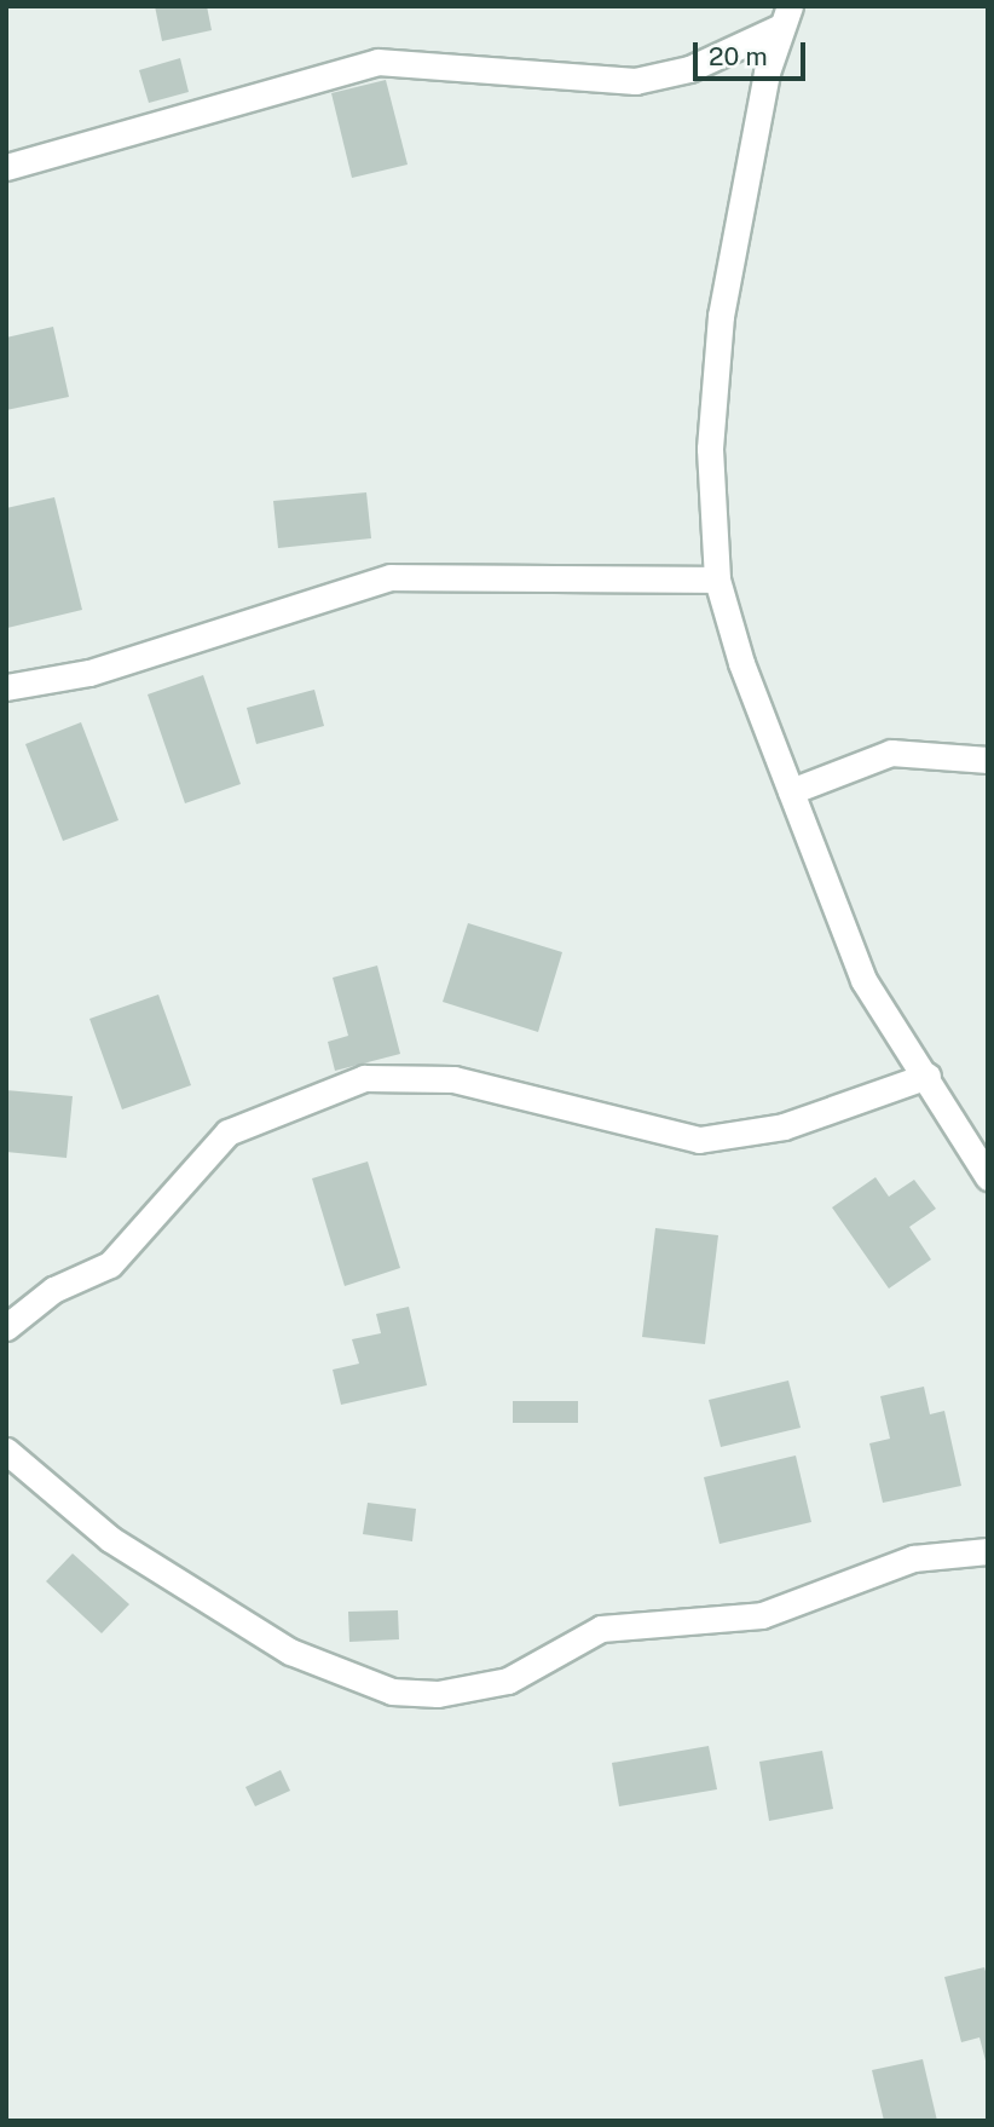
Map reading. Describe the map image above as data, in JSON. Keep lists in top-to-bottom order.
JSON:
{
  "scale_bar": "20 m"
}
